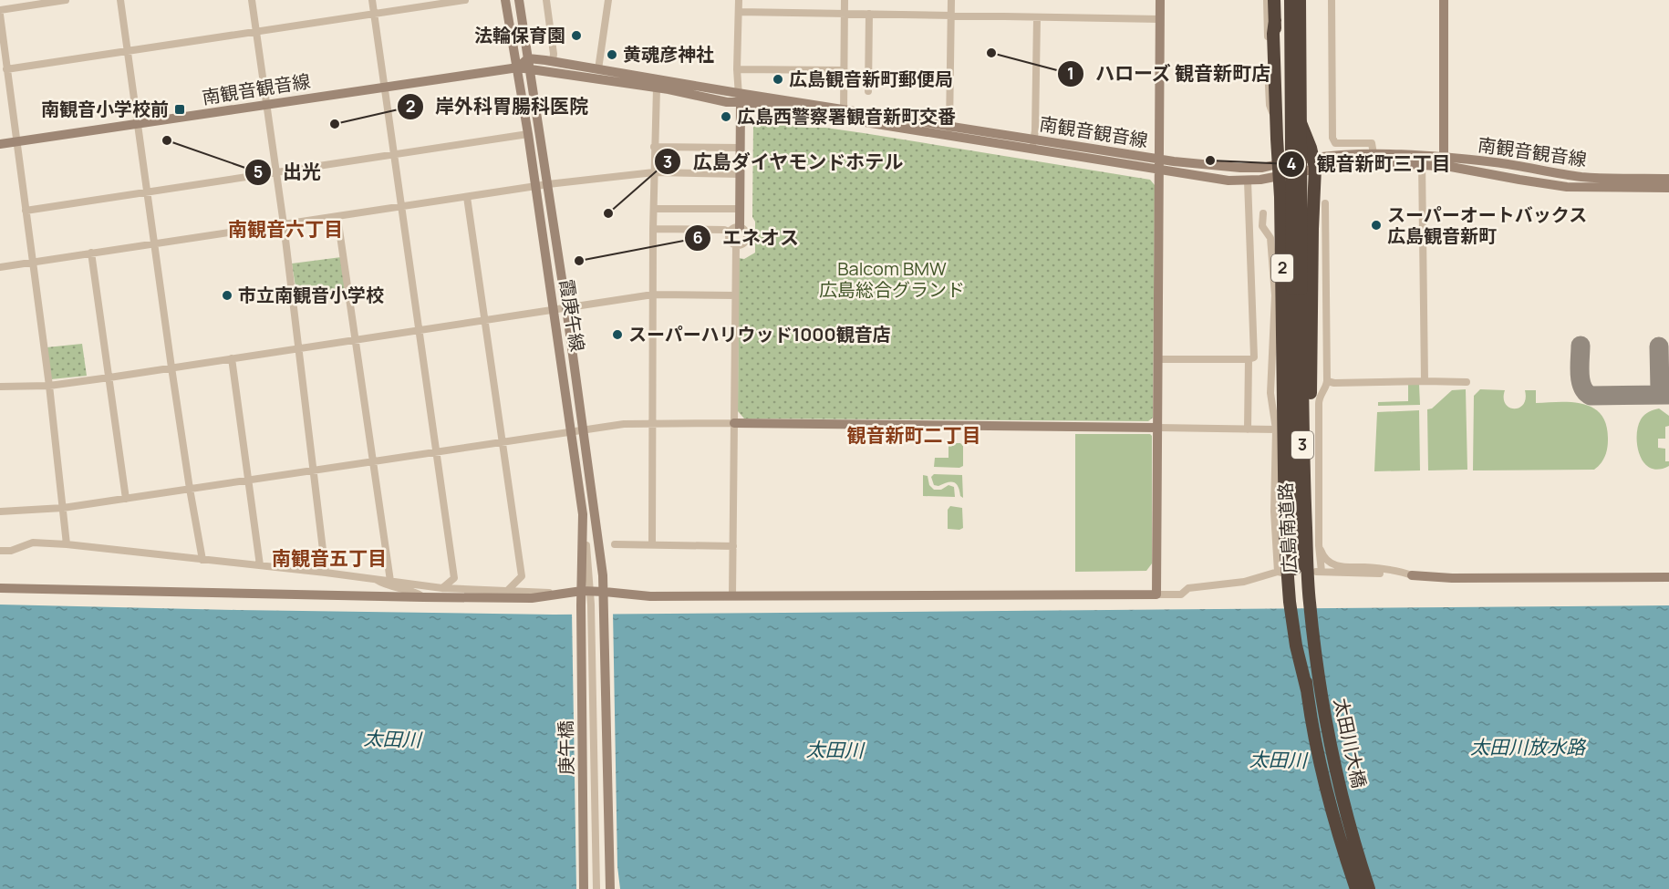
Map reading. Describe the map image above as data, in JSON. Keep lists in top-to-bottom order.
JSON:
{
  "streets": {
    "highway": [
      "2",
      "3",
      "広島南道路",
      "太田川大橋"
    ],
    "street": ["南観音観音線", "霞庚午線", "庚午橋"]
  },
  "crossings": [
    ["南観音観音線", "2"],
    ["南観音観音線", "霞庚午線"],
    ["霞庚午線", "庚午橋"],
    ["3", "広島南道路"],
    ["広島南道路", "太田川大橋"]
  ],
  "districts": ["南観音六丁目", "観音新町二丁目", "南観音五丁目"],
  "water": ["太田川", "太田川放水路"],
  "parks": ["Balcom BMW 広島総合グランド"],
  "places": {
    "other": [
      "法輪保育園",
      "ハローズ 観音新町店",
      "黄魂彦神社",
      "広島観音新町郵便局",
      "広島西警察署観音新町交番",
      "岸外科胃腸科医院",
      "出光",
      "観音新町三丁目",
      "広島ダイヤモンドホテル",
      "スーパーオートバックス 広島観音新町",
      "エネオス",
      "市立南観音小学校",
      "スーパーハリウッド1000観音店"
    ],
    "transit": ["南観音小学校前"]
  }
}
